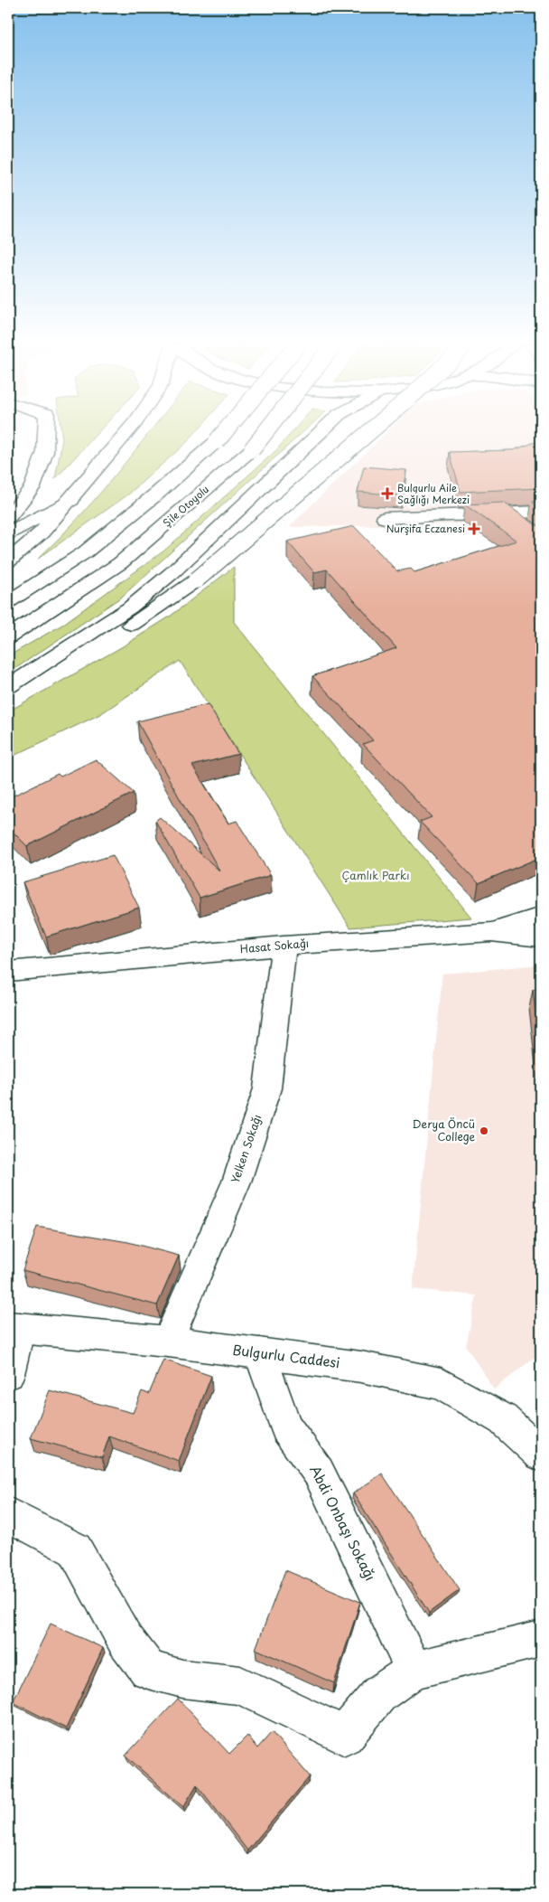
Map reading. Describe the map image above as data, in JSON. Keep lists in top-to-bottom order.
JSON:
{
  "streets": {
    "main road": [
      "Şile Otoyolu",
      "Hasat Sokağı",
      "Yelken Sokağı",
      "Bulgurlu Caddesi",
      "Abdi Onbaşı Sokağı"
    ]
  },
  "crossings": [
    ["Hasat Sokağı", "Yelken Sokağı"],
    ["Yelken Sokağı", "Bulgurlu Caddesi"],
    ["Bulgurlu Caddesi", "Abdi Onbaşı Sokağı"]
  ],
  "parks": ["Çamlık Parkı"],
  "places": {
    "health": ["Bulgurlu Aile Sağlığı Merkezi", "Nurşifa Eczanesi"],
    "other": ["Derya Öncü College"]
  }
}
